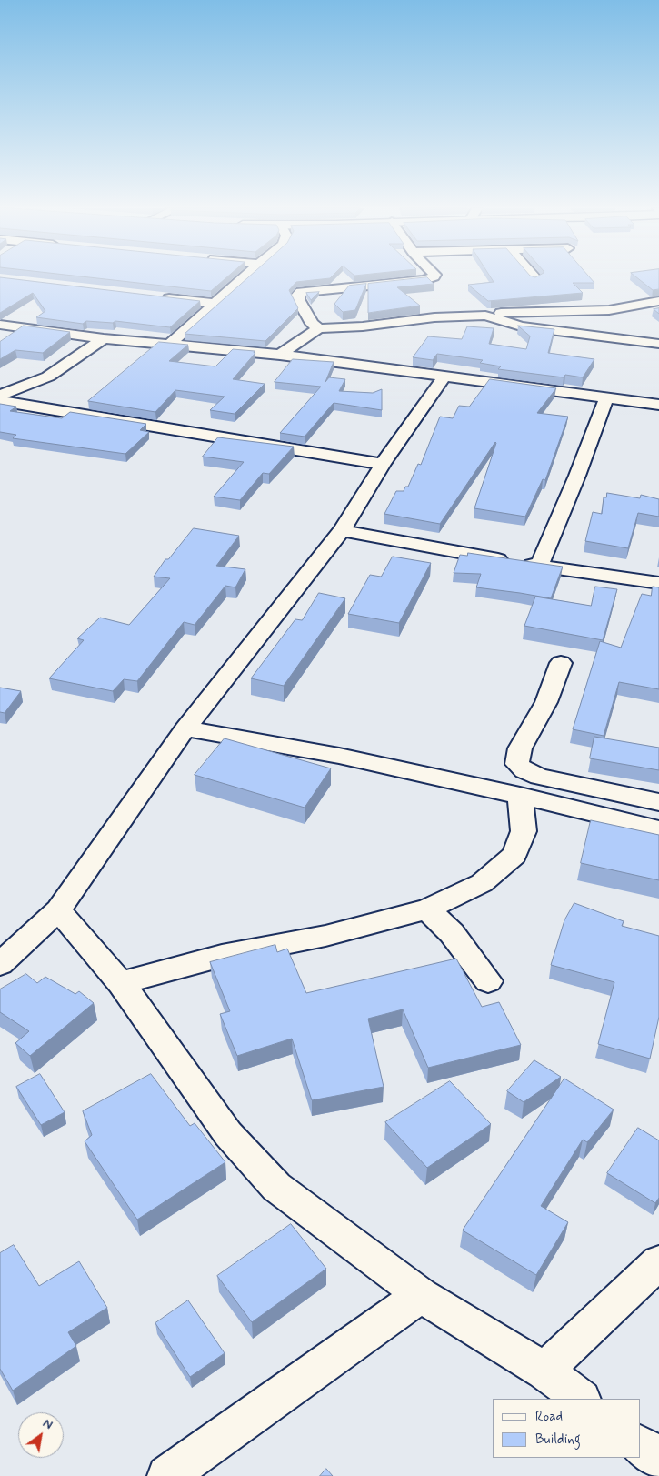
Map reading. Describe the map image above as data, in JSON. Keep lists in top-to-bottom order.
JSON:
{
  "legend": ["Road", "Building"],
  "north": "top right"
}
